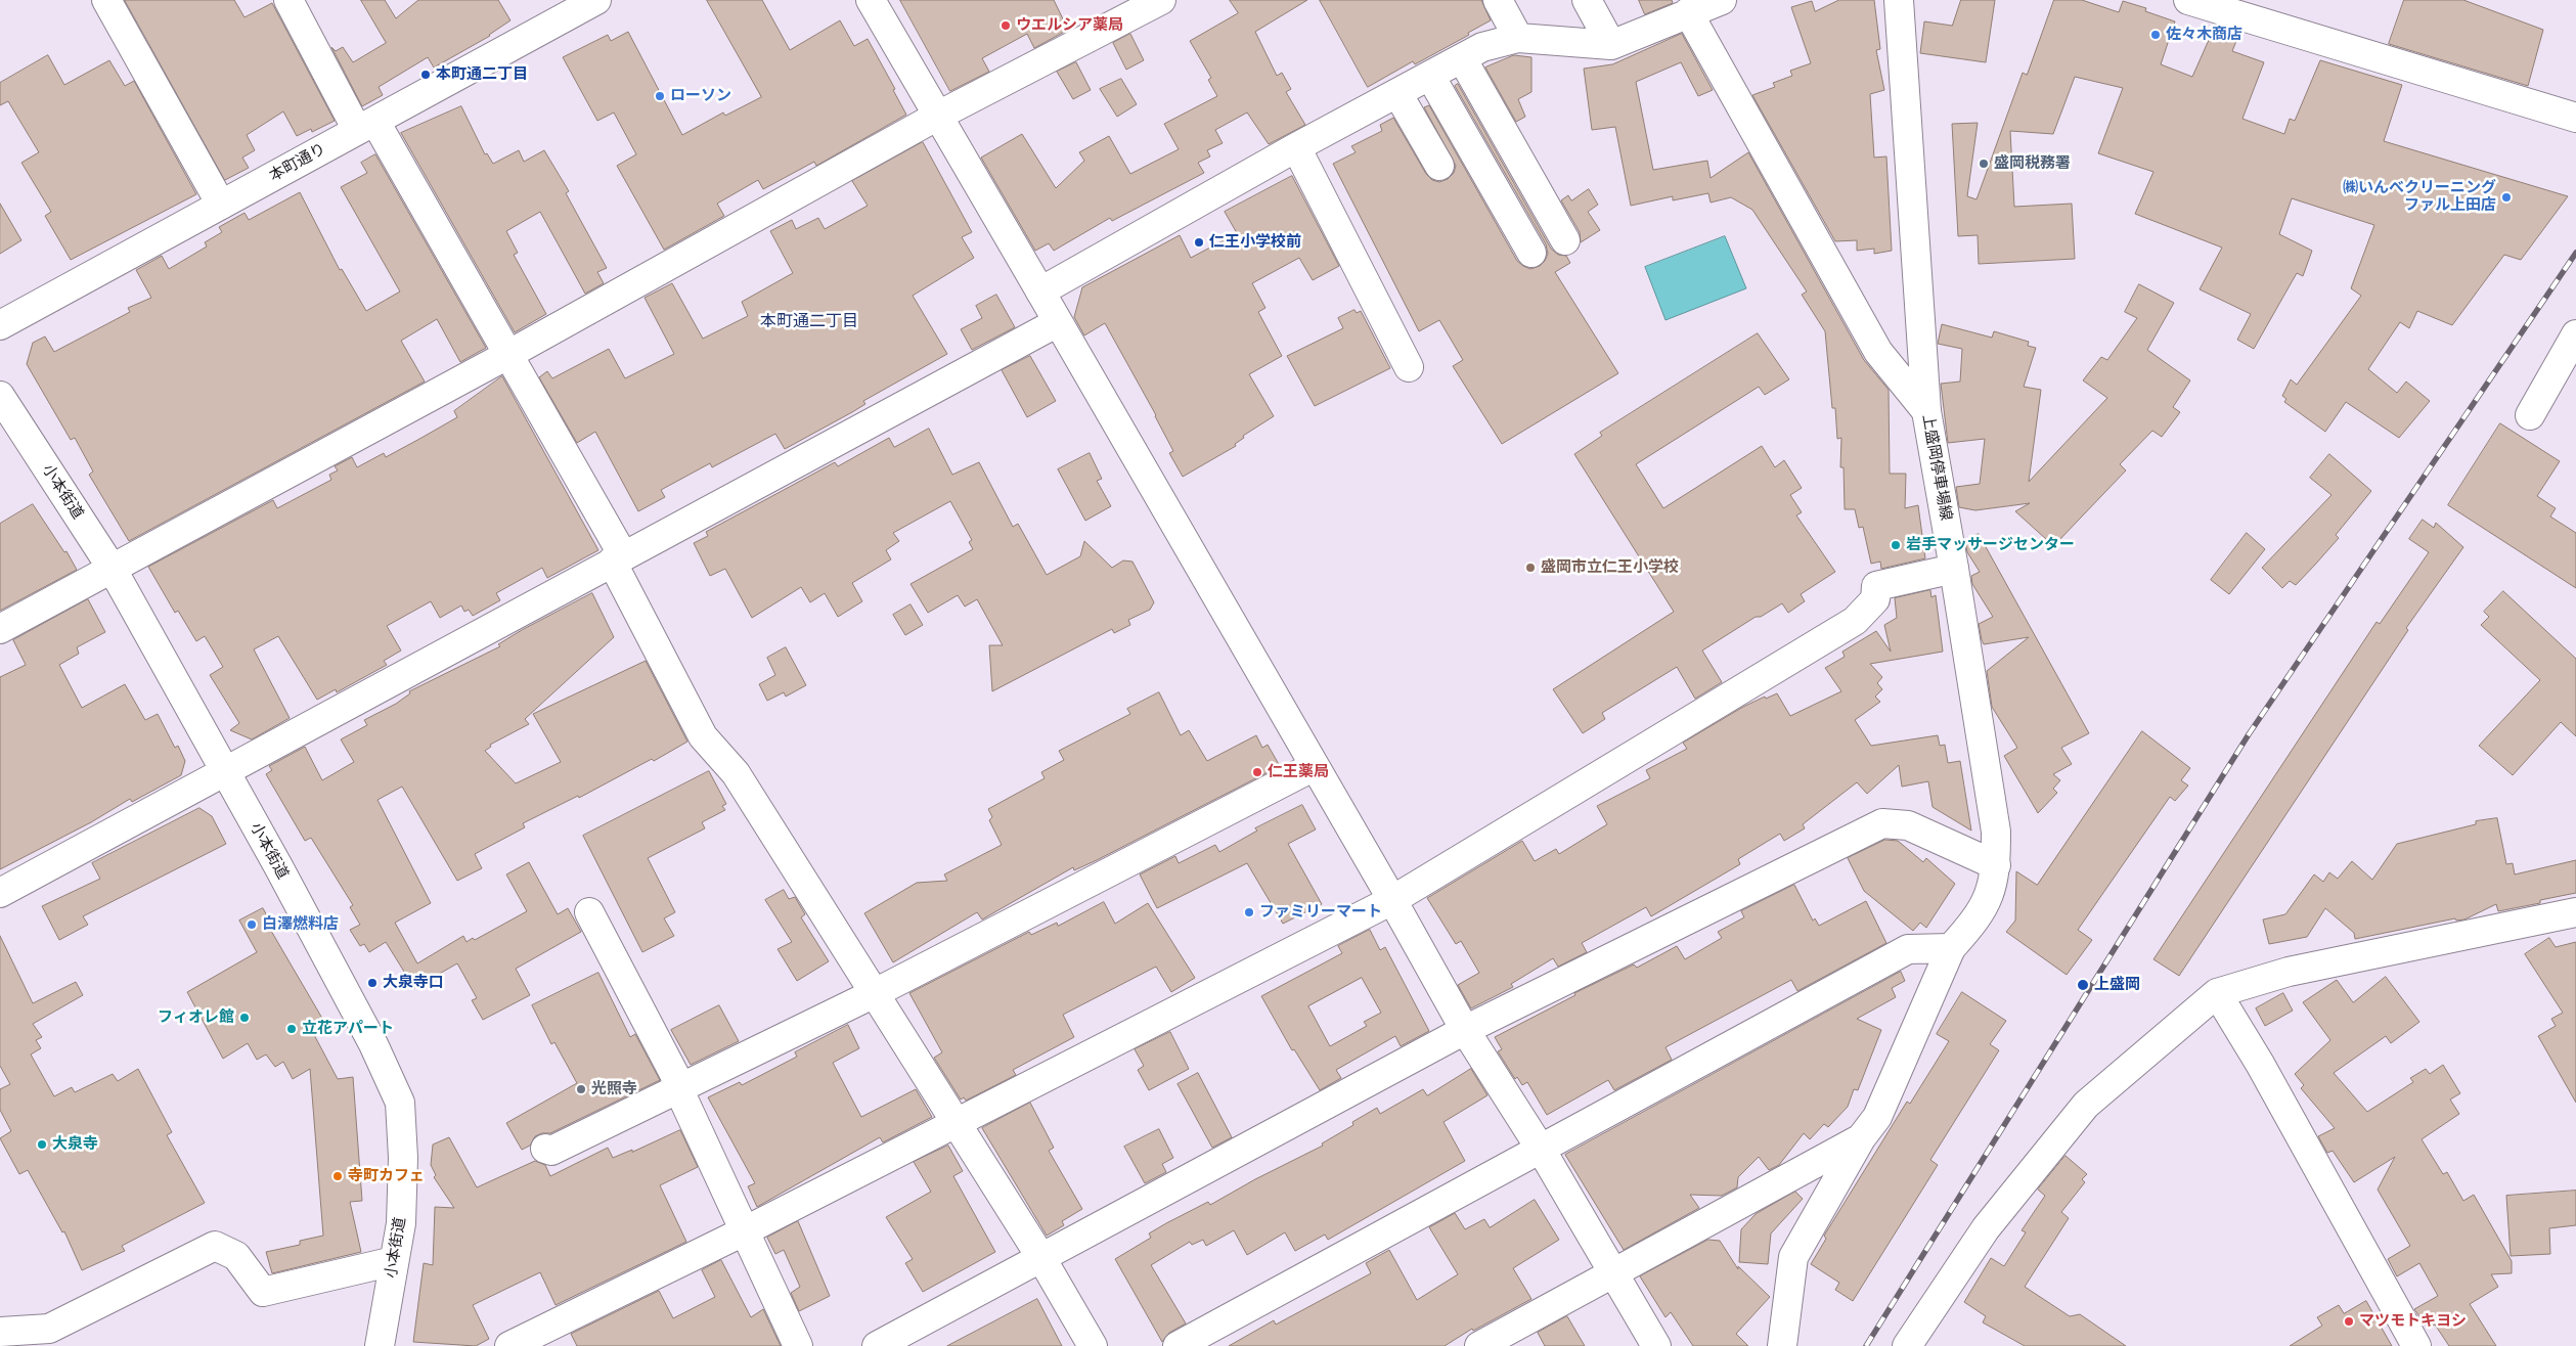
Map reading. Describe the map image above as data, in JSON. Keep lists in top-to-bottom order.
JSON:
{
  "streets": {
    "street": ["本町通り", "上盛岡停車場線", "小本街道"]
  },
  "districts": ["本町通二丁目"],
  "places": [
    "ウエルシア薬局",
    "佐々木商店",
    "本町通二丁目",
    "ローソン",
    "盛岡税務署",
    "㈱いんべクリーニング ファル上田店",
    "仁王小学校前",
    "岩手マッサージセンター",
    "盛岡市立仁王小学校",
    "仁王薬局",
    "ファミリーマート",
    "白澤燃料店",
    "大泉寺口",
    "上盛岡",
    "フィオレ館",
    "立花アパート",
    "光照寺",
    "大泉寺",
    "寺町カフェ",
    "マツモトキヨシ"
  ]
}
